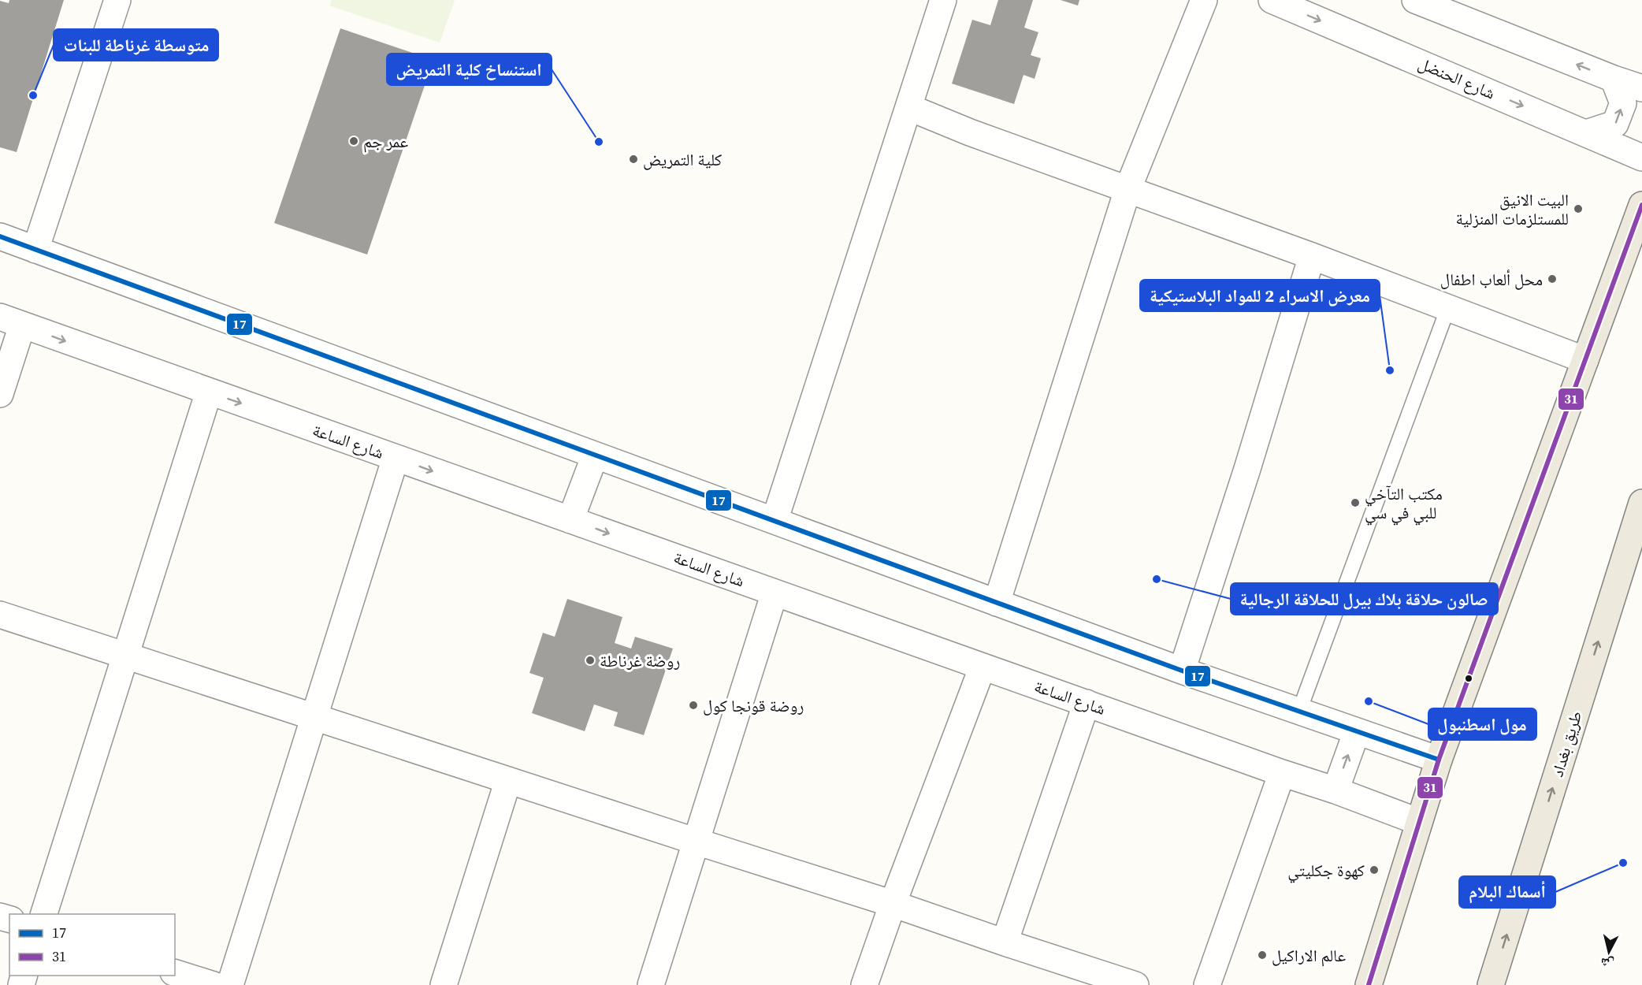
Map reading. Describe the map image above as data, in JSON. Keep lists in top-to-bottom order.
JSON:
{
  "streets": {
    "main road": ["طريق بغداد"],
    "street": ["شارع الحنضل", "شارع الساعة"]
  },
  "places": [
    "متوسطة غرناطة للبنات",
    "عمر جم",
    "استنساخ کلیة التمریض",
    "كلية التمريض",
    "البيت الانيق للمستلزمات المنزلية",
    "محل ألعاب اطفال",
    "معرض الاسراء 2 للمواد البلاستيكية",
    "مكتب التآخي للبي في سي",
    "صالون حلاقة بلاك بيرل للحلاقة الرجالية",
    "روضة غرناطة",
    "مول اسطنبول",
    "روضة قونجا كول",
    "أسماك البلام",
    "كهوة جكليتي",
    "عالم الاراكيل"
  ],
  "lines": ["transit line 31", "transit line 17"],
  "legend": ["17", "31"],
  "north": "bottom"
}
